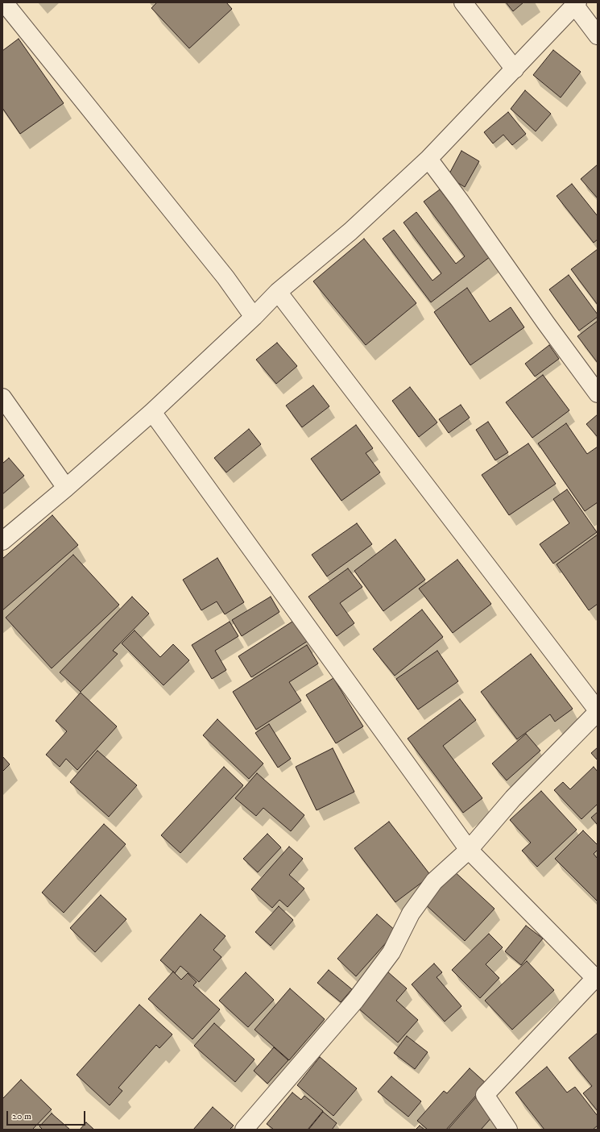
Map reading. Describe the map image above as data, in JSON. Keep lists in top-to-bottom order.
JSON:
{
  "scale_bar": "20 m"
}
